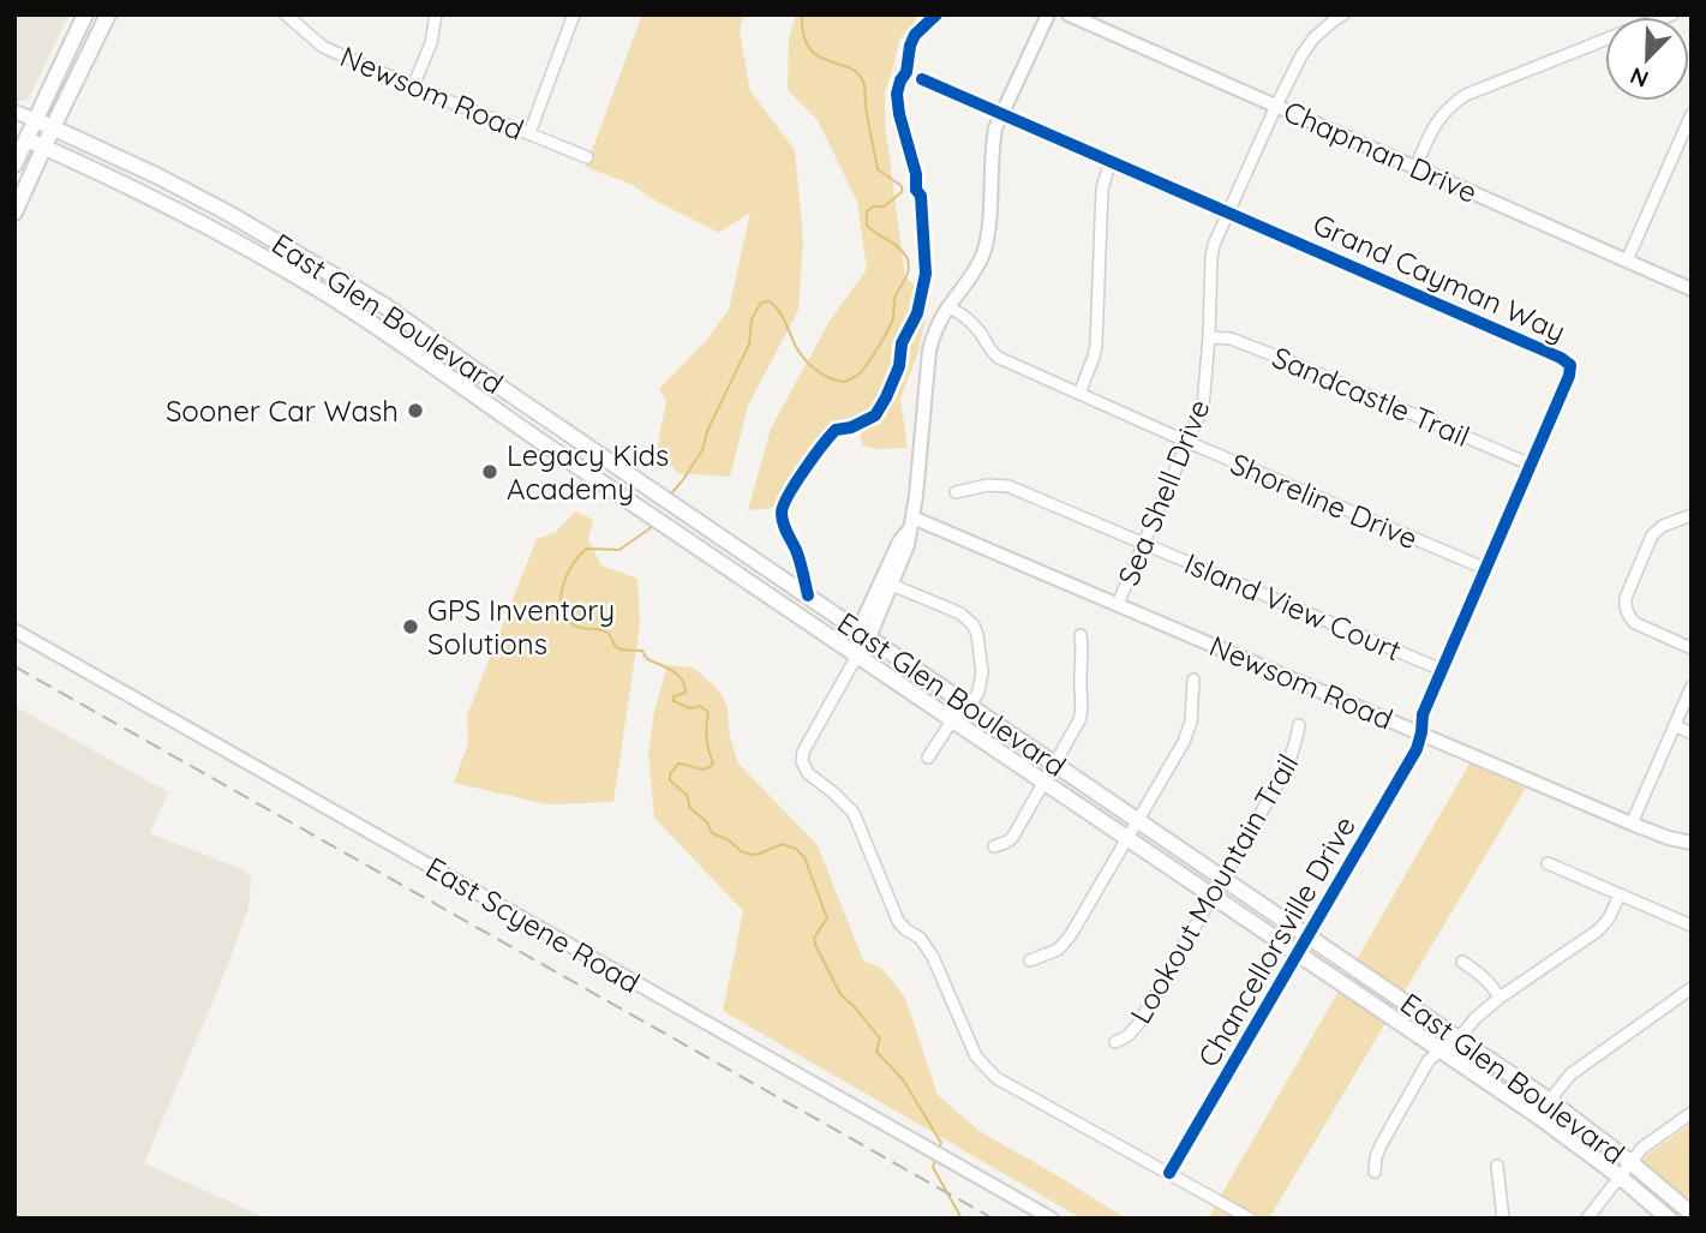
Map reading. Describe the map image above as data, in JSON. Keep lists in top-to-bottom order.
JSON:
{
  "streets": {
    "main road": ["East Glen Boulevard"],
    "street": [
      "Newsom Road",
      "Chapman Drive",
      "Grand Cayman Way",
      "Sandcastle Trail",
      "Sea Shell Drive",
      "Shoreline Drive",
      "Island View Court",
      "Lookout Mountain Trail",
      "East Scyene Road",
      "Chancellorsville Drive"
    ]
  },
  "crossings": [
    ["Newsom Road", "Grand Cayman Way"],
    ["Newsom Road", "Sea Shell Drive"],
    ["Newsom Road", "Chancellorsville Drive"],
    ["Chapman Drive", "Sea Shell Drive"],
    ["Grand Cayman Way", "Sandcastle Trail"],
    ["Grand Cayman Way", "Sea Shell Drive"],
    ["Grand Cayman Way", "Shoreline Drive"],
    ["Grand Cayman Way", "Island View Court"],
    ["Grand Cayman Way", "Chancellorsville Drive"],
    ["East Glen Boulevard", "Lookout Mountain Trail"],
    ["East Glen Boulevard", "Chancellorsville Drive"],
    ["Sandcastle Trail", "Sea Shell Drive"],
    ["Sea Shell Drive", "Shoreline Drive"],
    ["Sea Shell Drive", "Island View Court"]
  ],
  "places": ["Sooner Car Wash", "Legacy Kids Academy", "GPS Inventory Solutions"],
  "north": "bottom left"
}
